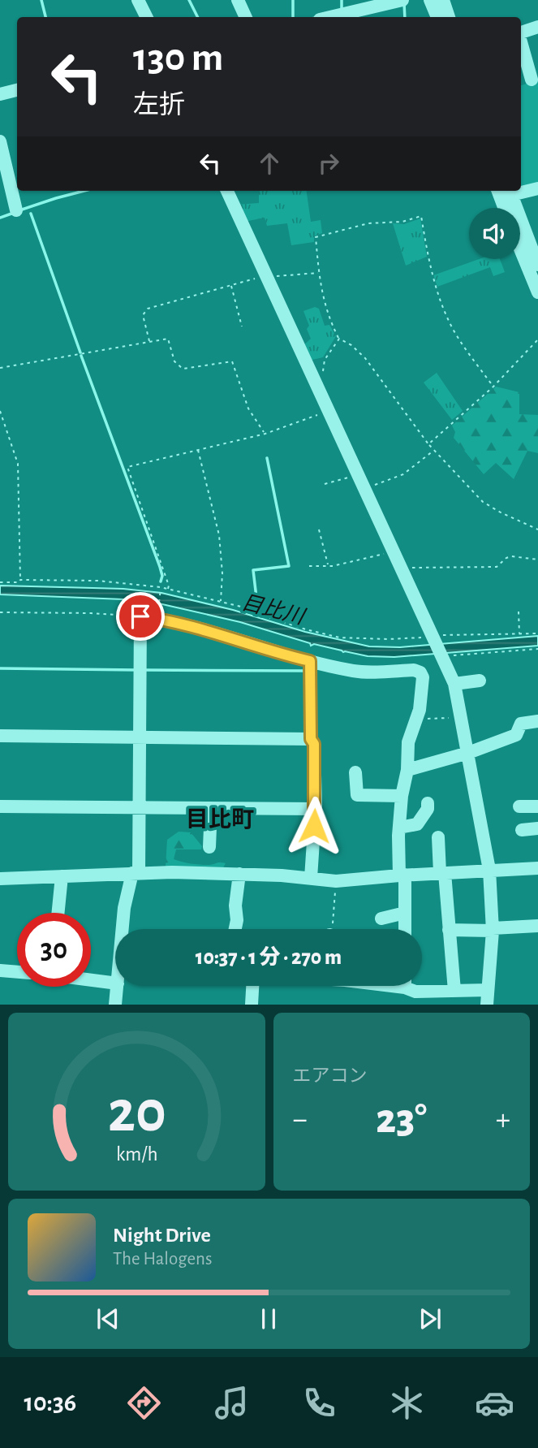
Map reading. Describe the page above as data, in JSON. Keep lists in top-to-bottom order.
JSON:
{
  "districts": ["目比町"],
  "water": ["目比川"],
  "page": {
    "turn": ["130 m", "左折"],
    "limit": "30",
    "trip": "10:37 · 1 分 · 270 m",
    "tile": "エアコン",
    "heat": ["−", "23°", "+"],
    "song": ["Night Drive", "The Halogens"],
    "tabs": "10:36",
    "gauge": ["20", "km/h"]
  }
}
